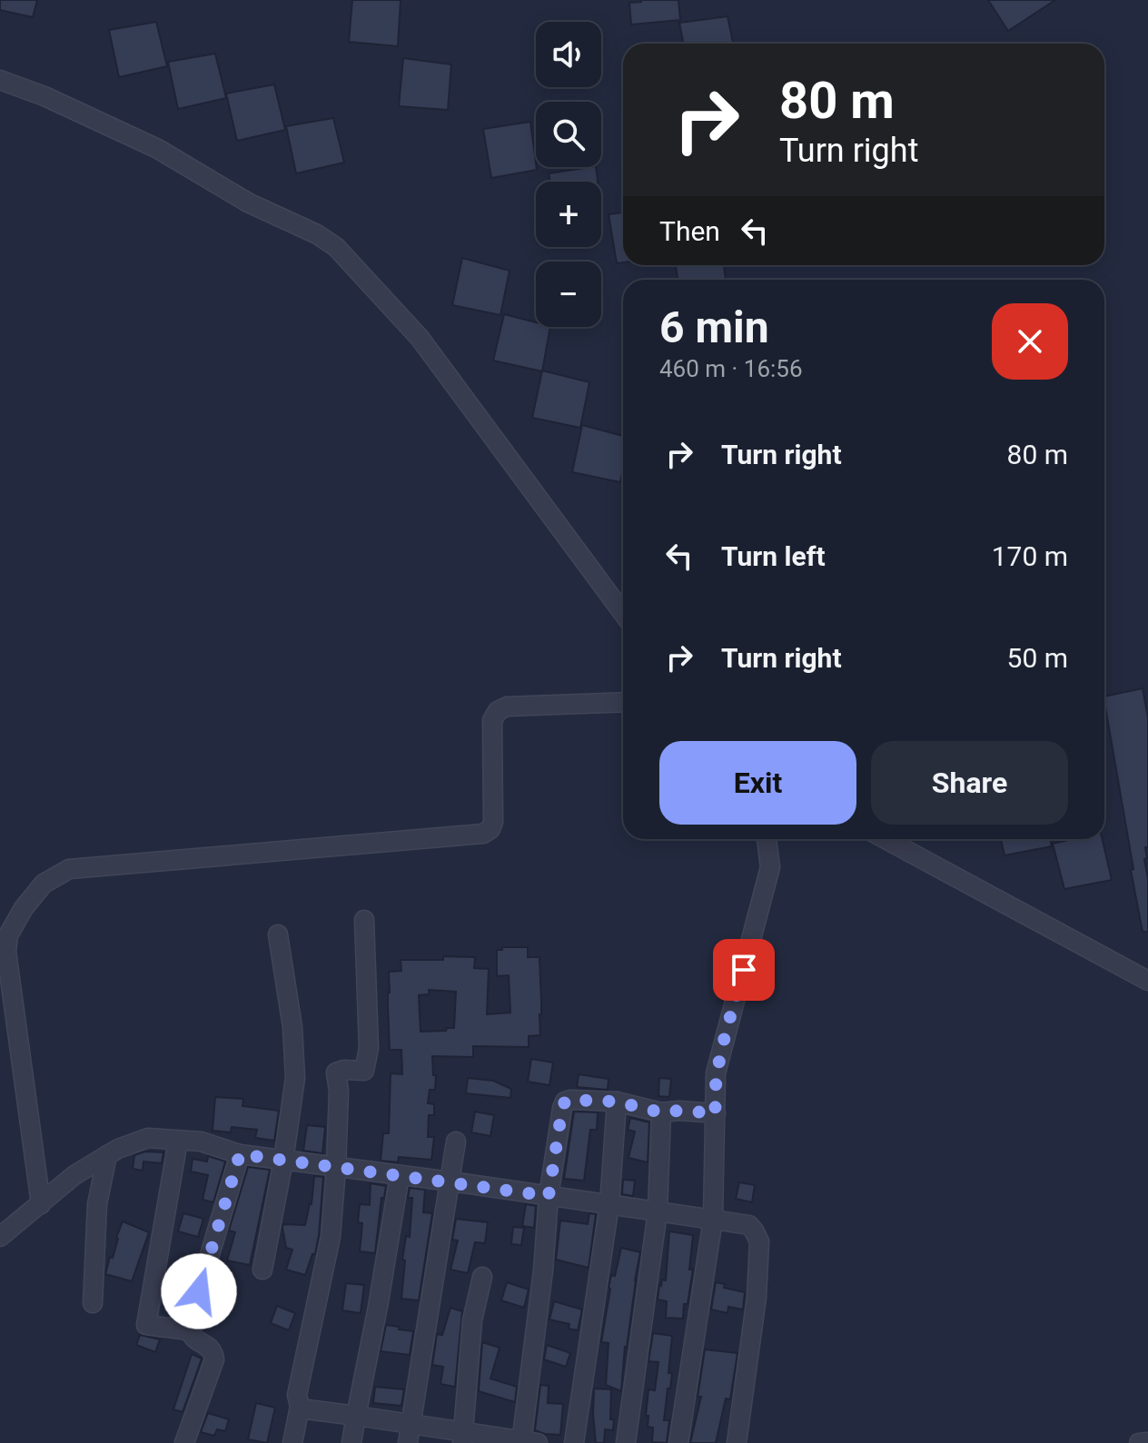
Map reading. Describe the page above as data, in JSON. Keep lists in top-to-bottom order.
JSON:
{
  "page": {
    "map_buttons": ["+", "−"],
    "turn": ["80 m", "Turn right"],
    "then": "Then",
    "heading": ["6 min", "460 m · 16:56"],
    "list": [
      {
        "name": "Turn right",
        "value": "80 m"
      },
      {
        "name": "Turn left",
        "value": "170 m"
      },
      {
        "name": "Turn right",
        "value": "50 m"
      }
    ],
    "buttons": ["Exit", "Share"]
  }
}
